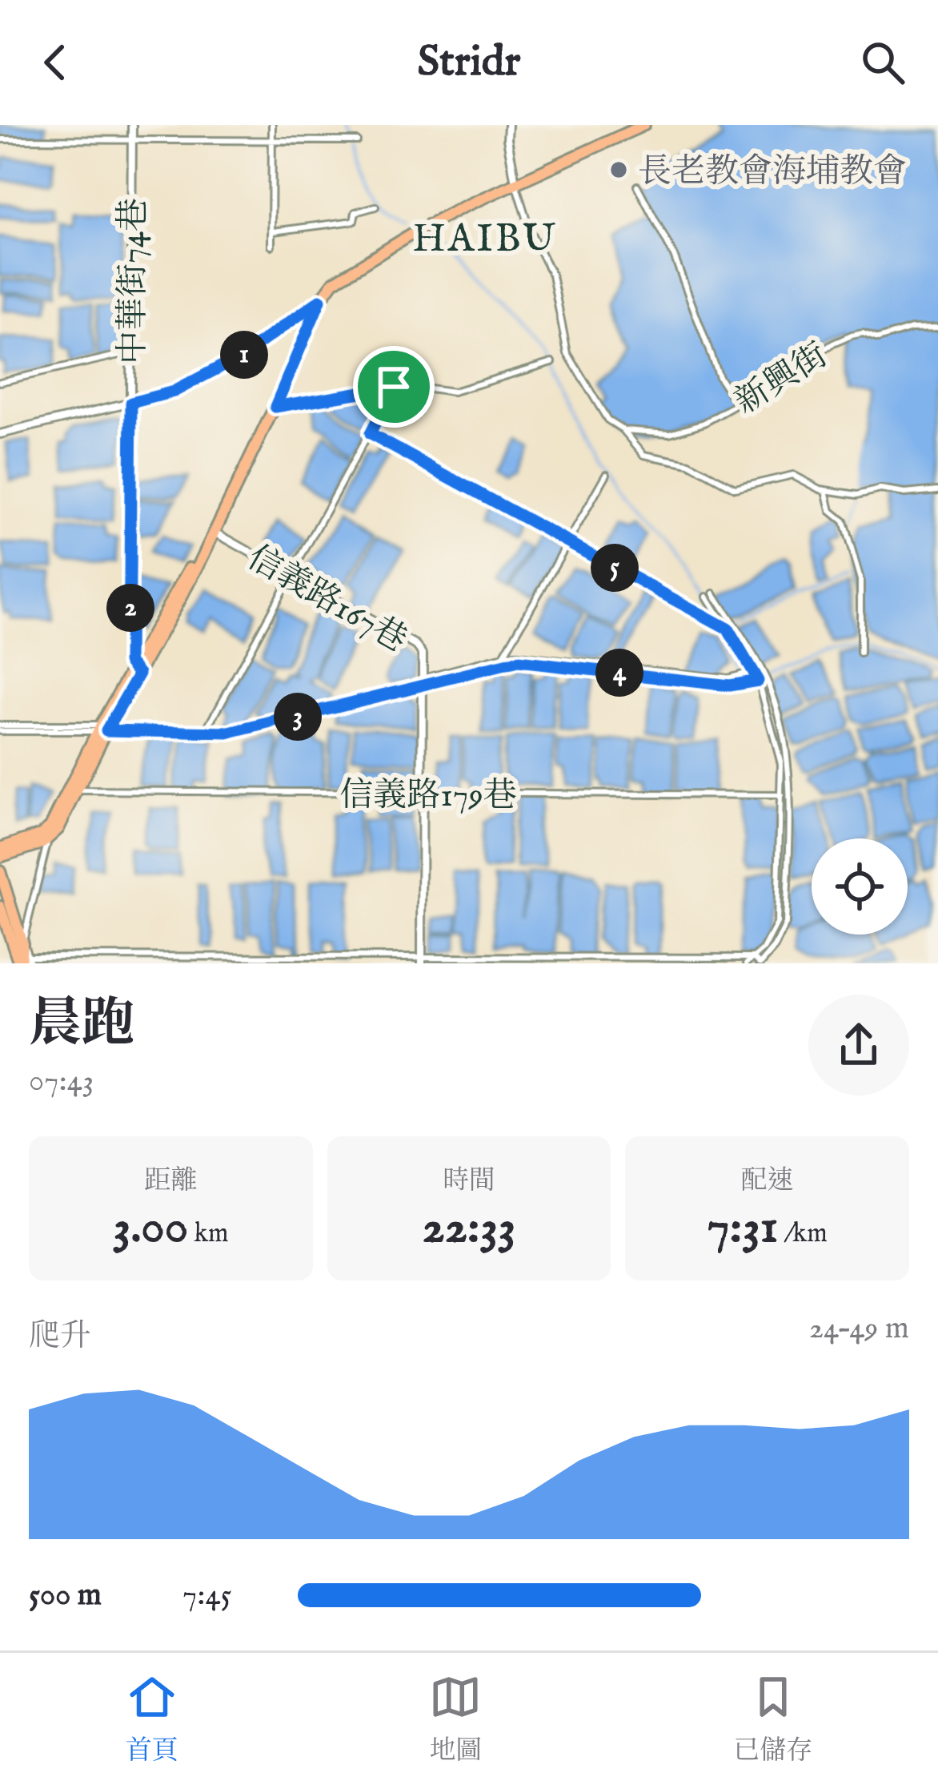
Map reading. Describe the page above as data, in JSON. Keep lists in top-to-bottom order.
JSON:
{
  "streets": {
    "street": [
      "中華街74巷",
      "新興街",
      "信義路167巷",
      "信義路179巷"
    ]
  },
  "crossings": [
    ["信義路167巷", "信義路179巷"]
  ],
  "districts": ["HAIBU"],
  "places": ["長老教會海埔教會"],
  "page": {
    "header": "Stridr",
    "pins": [
      "1",
      "5",
      "2",
      "4",
      "3"
    ],
    "heading": ["晨跑", "07:43"],
    "stats": [
      ["距離", "3.00 km"],
      ["時間", "22:33"],
      ["配速", "7:31 /km"]
    ],
    "chart": ["爬升", "24–49 m"],
    "list": [
      {
        "name": "500 m",
        "note": "7:45"
      }
    ],
    "tabs": ["首頁", "地圖", "已儲存"]
  }
}
